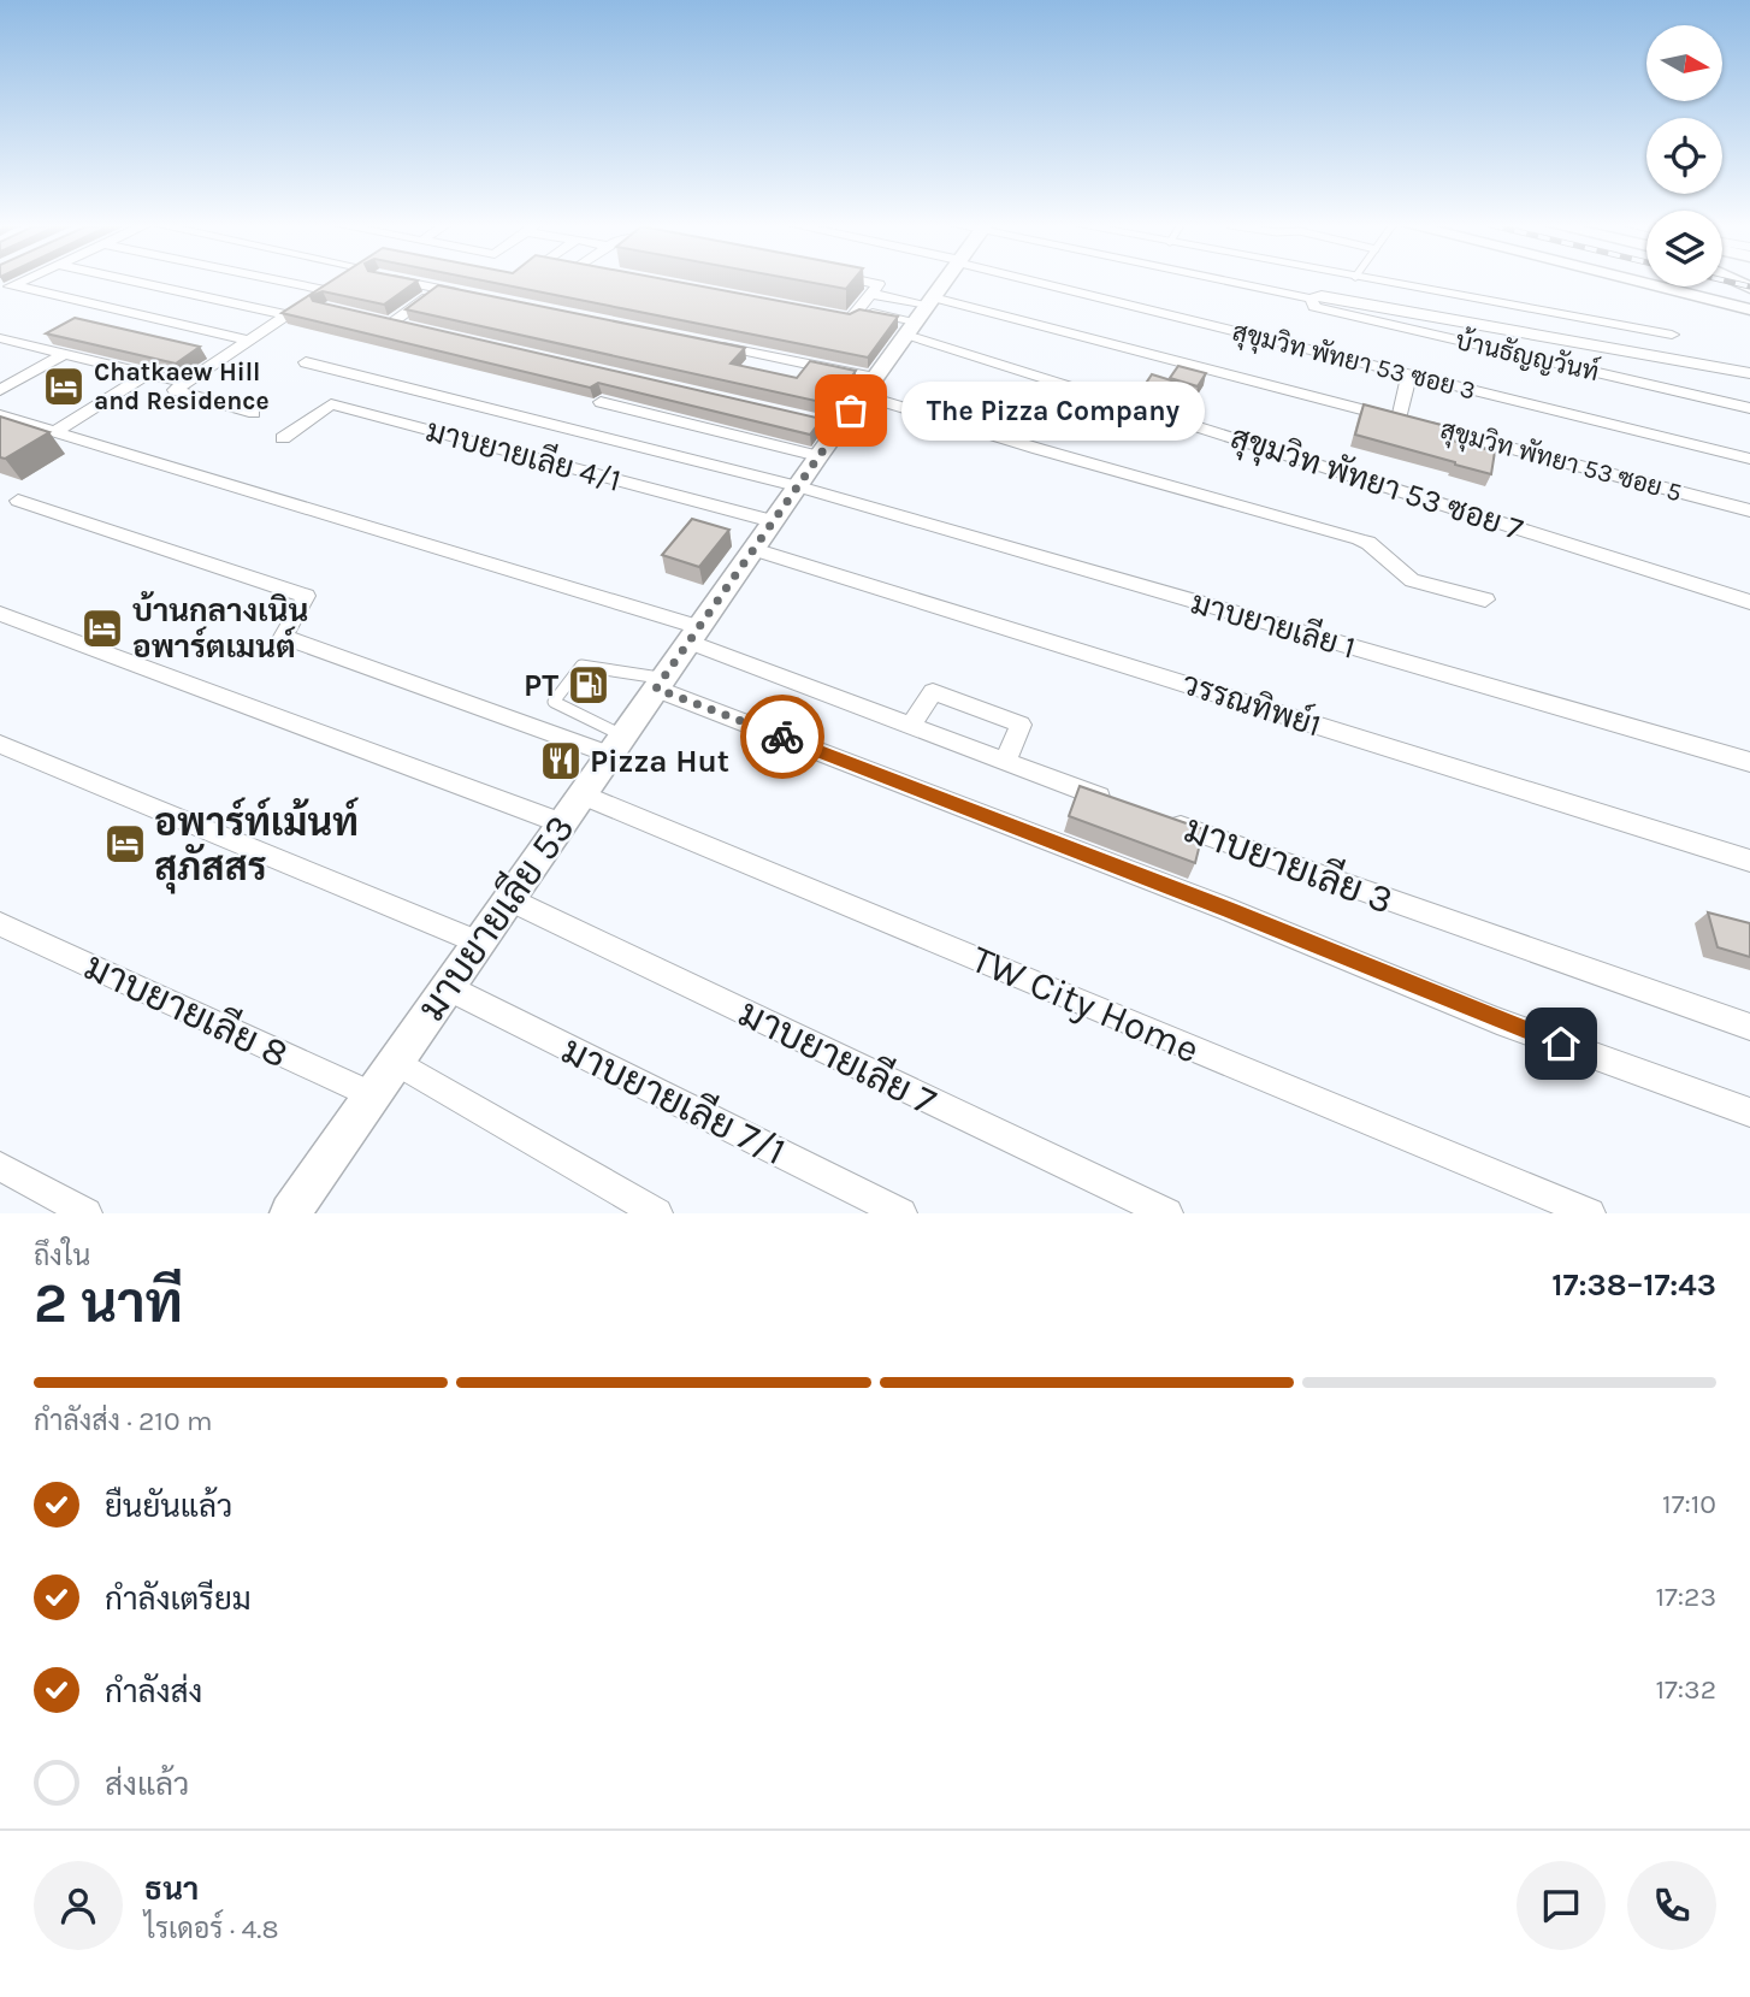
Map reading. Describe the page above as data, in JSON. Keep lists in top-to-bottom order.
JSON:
{
  "streets": {
    "street": [
      "บ้านธัญญวันท์",
      "สุขุมวิท พัทยา 53 ซอย 3",
      "มาบยายเลีย 4/1",
      "สุขุมวิท พัทยา 53 ซอย 5",
      "สุขุมวิท พัทยา 53 ซอย 7",
      "มาบยายเลีย 1",
      "วรรณทิพย์1",
      "มาบยายเลีย 3",
      "มาบยายเลีย 53",
      "TW City Home",
      "มาบยายเลีย 8",
      "มาบยายเลีย 7",
      "มาบยายเลีย 7/1"
    ]
  },
  "crossings": [
    ["มาบยายเลีย 4/1", "มาบยายเลีย 53"],
    ["สุขุมวิท พัทยา 53 ซอย 5", "มาบยายเลีย 53"],
    ["สุขุมวิท พัทยา 53 ซอย 7", "มาบยายเลีย 53"],
    ["มาบยายเลีย 1", "มาบยายเลีย 53"],
    ["วรรณทิพย์1", "มาบยายเลีย 53"],
    ["มาบยายเลีย 53", "TW City Home"],
    ["มาบยายเลีย 53", "มาบยายเลีย 8"],
    ["มาบยายเลีย 53", "มาบยายเลีย 7"],
    ["มาบยายเลีย 53", "มาบยายเลีย 7/1"]
  ],
  "places": {
    "hotel": ["Chatkaew Hill and Residence", "บ้านกลางเนิน อพาร์ตเมนต์", "อพาร์ท์เม้นท์ สุภัสสร"],
    "other": ["The Pizza Company"],
    "fuel station": ["PT"],
    "restaurant": ["Pizza Hut"]
  },
  "north": "right",
  "page": {
    "bubble": "The Pizza Company",
    "heading": ["2 นาที", "ถึงใน", "17:38–17:43"],
    "panel": ["ธนา", "ไรเดอร์ · 4.8"],
    "bar": "กำลังส่ง · 210 m",
    "list": [
      ["ยืนยันแล้ว", "17:10"],
      ["กำลังเตรียม", "17:23"],
      ["กำลังส่ง", "17:32"],
      "ส่งแล้ว"
    ]
  }
}
